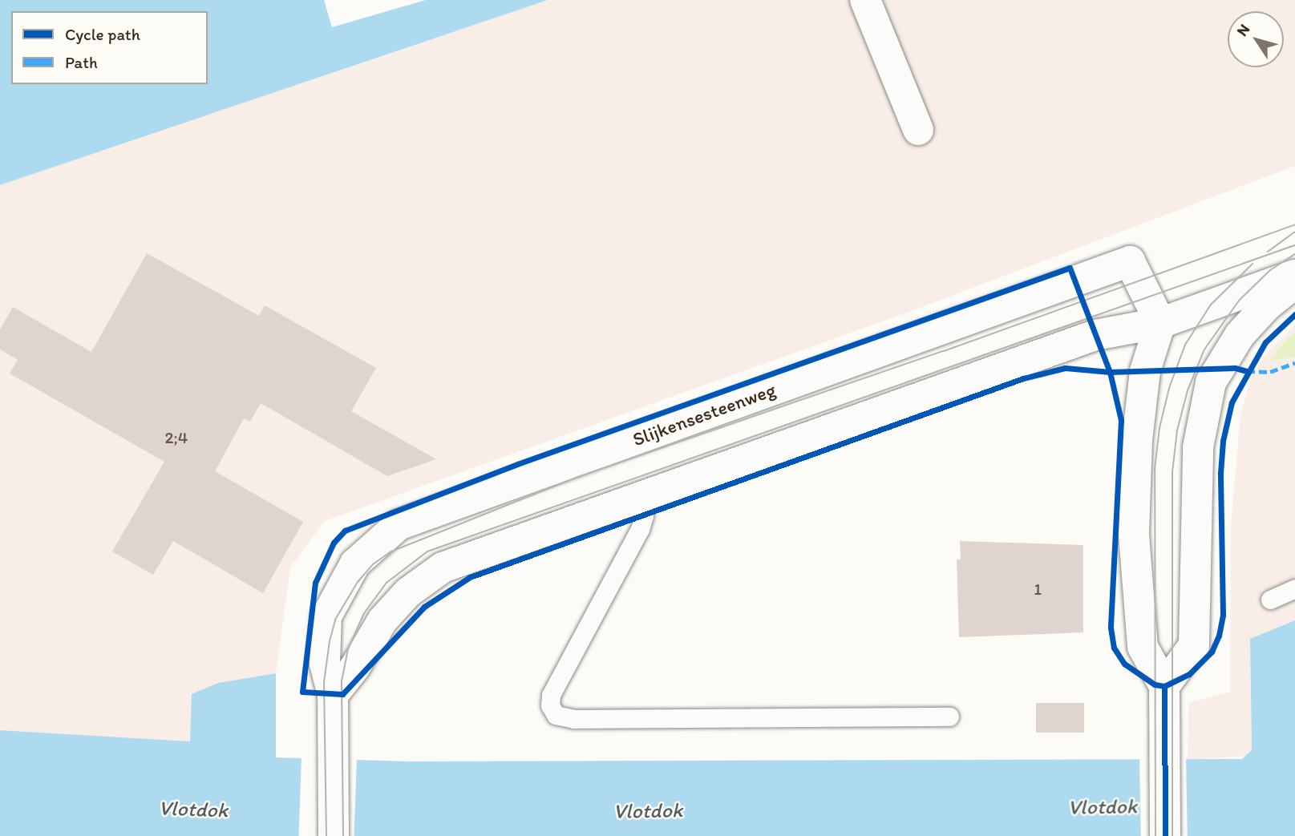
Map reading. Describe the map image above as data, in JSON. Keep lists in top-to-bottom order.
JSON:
{
  "streets": {
    "street": ["Slijkensesteenweg"]
  },
  "water": ["Vlotdok"],
  "house_numbers": ["2;4", "1"],
  "legend": ["Cycle path", "Path"],
  "north": "top left"
}
